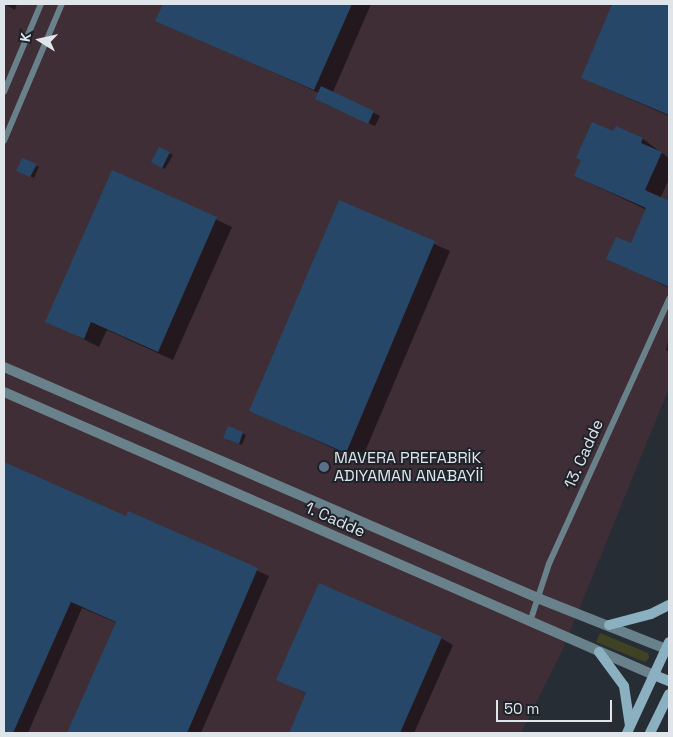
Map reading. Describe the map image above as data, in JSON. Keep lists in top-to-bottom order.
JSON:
{
  "streets": {
    "street": ["1. Cadde"],
    "lane": ["13. Cadde"]
  },
  "crossings": [
    ["13. Cadde", "1. Cadde"]
  ],
  "places": ["MAVERA PREFABRİK ADIYAMAN ANABAYİİ"],
  "scale_bar": "50 m",
  "north": "left"
}
